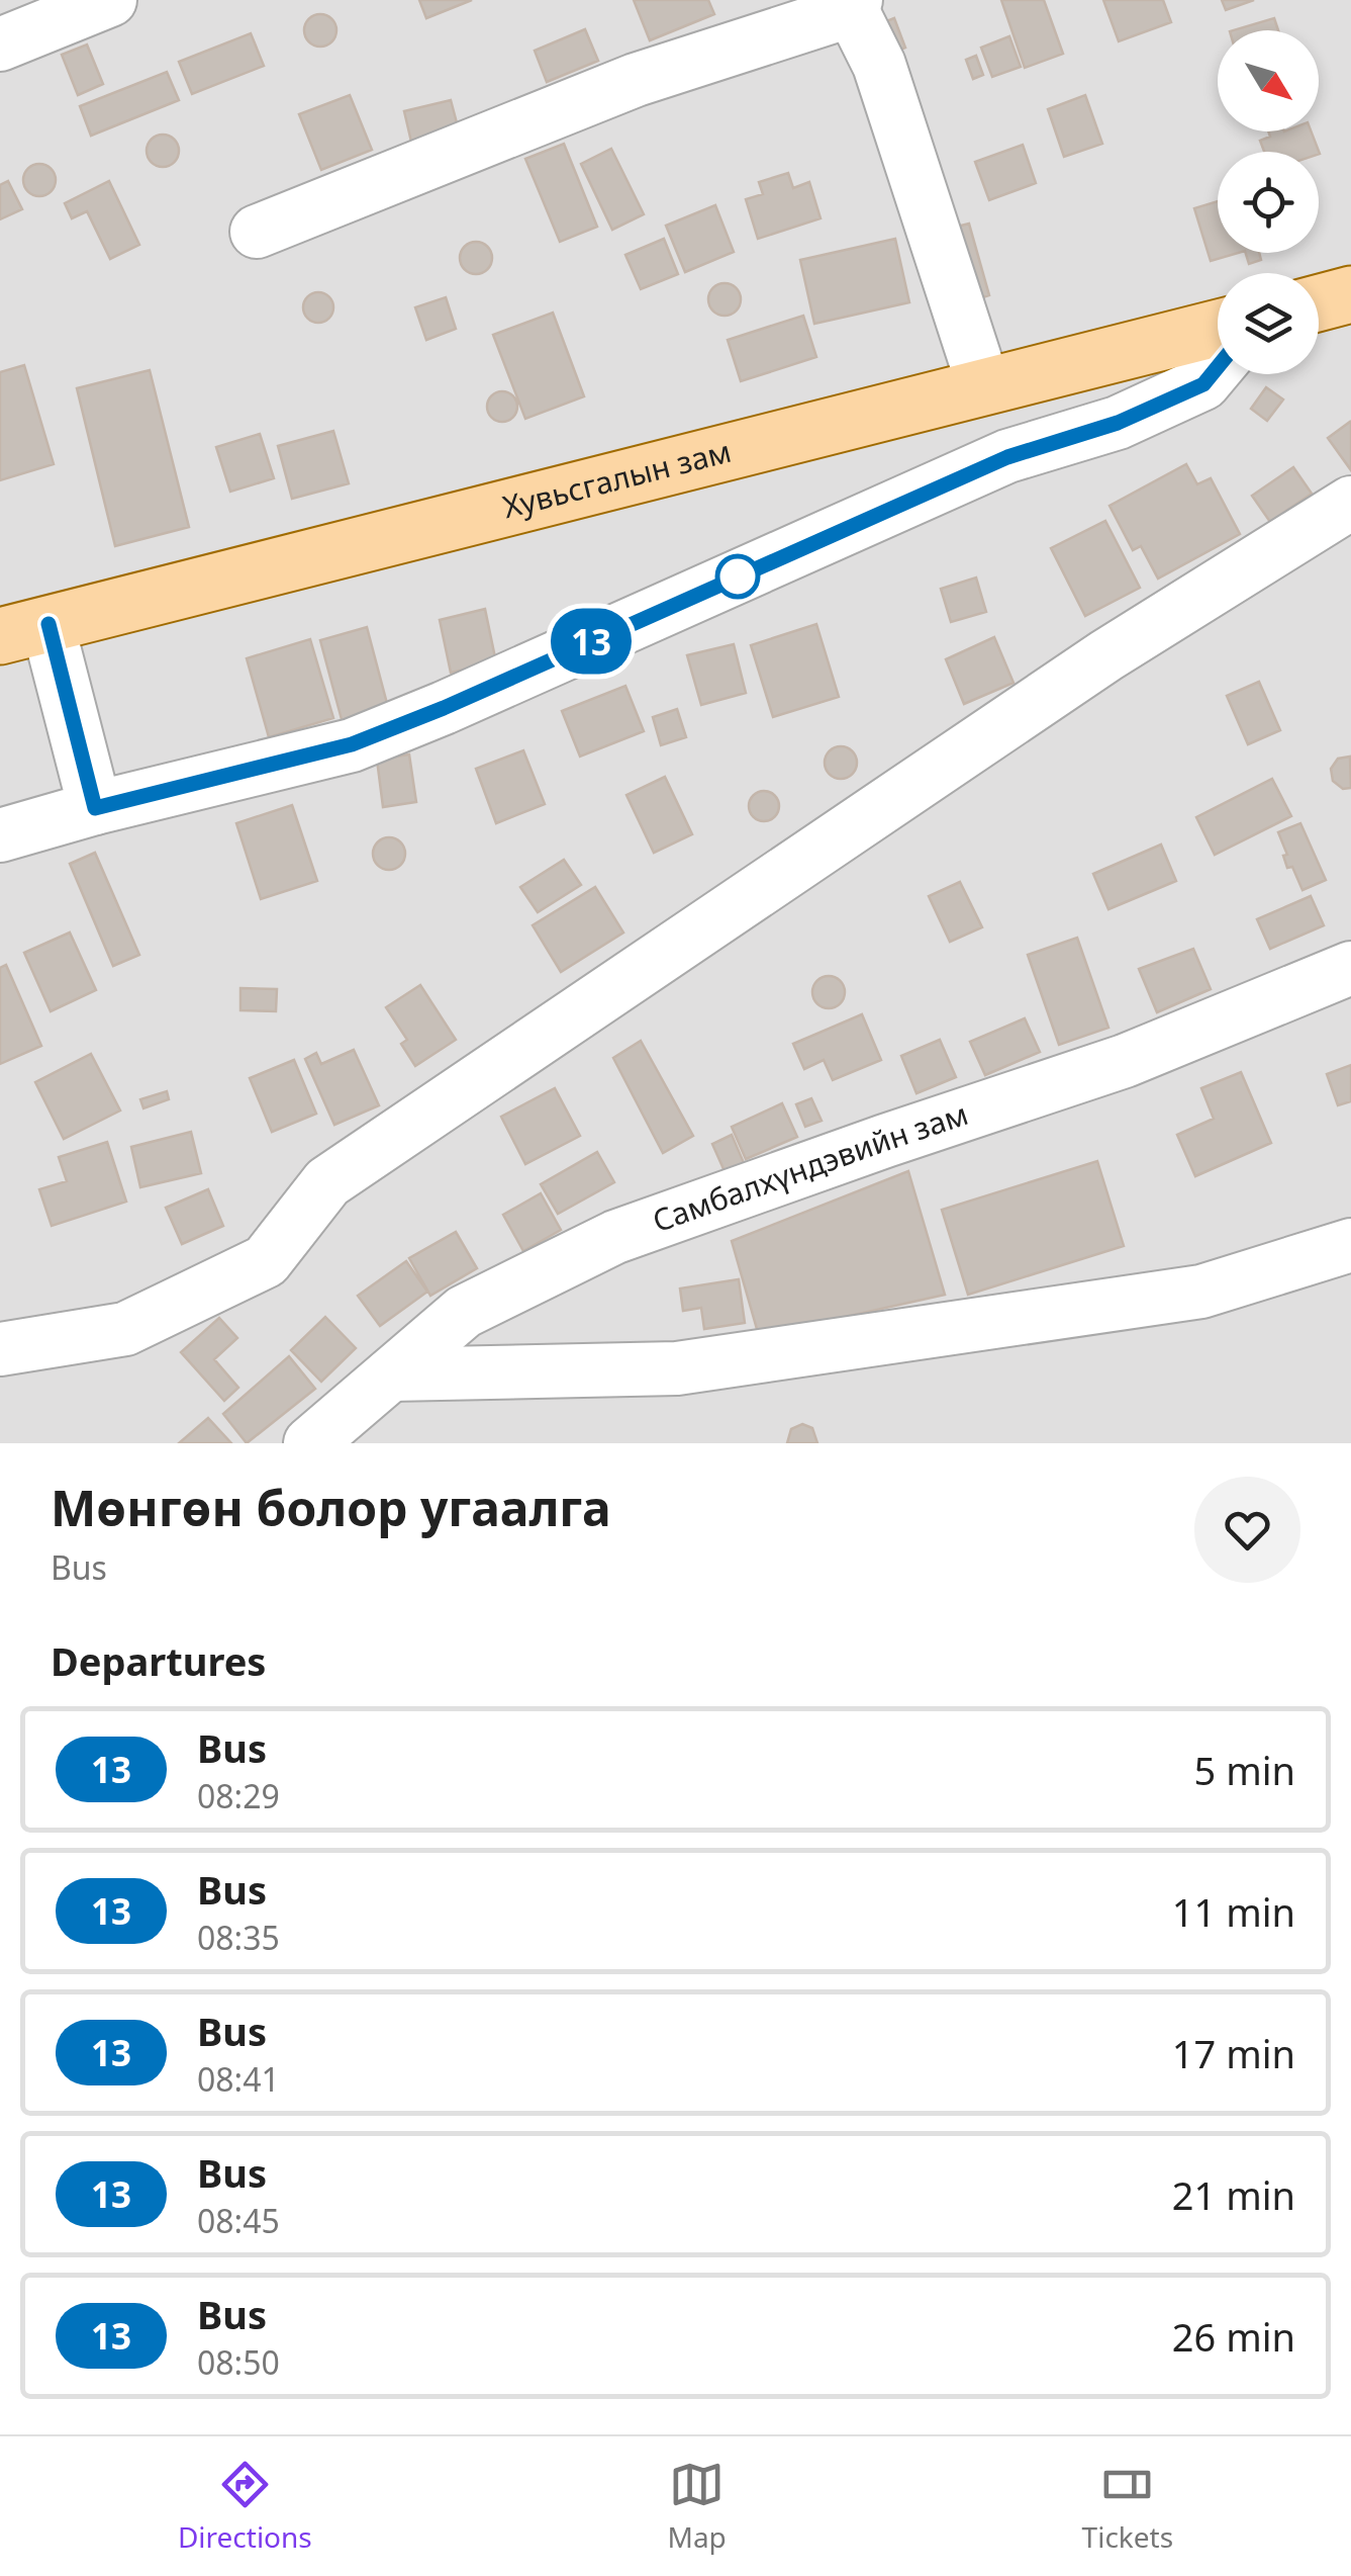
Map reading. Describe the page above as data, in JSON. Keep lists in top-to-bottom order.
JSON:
{
  "streets": {
    "main road": ["Хувьсгалын зам"],
    "street": ["Самбалхүндэвийн зам"]
  },
  "lines": ["bus line 13"],
  "north": "bottom right",
  "page": {
    "on_map": "13",
    "heading": [
      ["Мөнгөн болор угаалга", "Bus"],
      "Departures"
    ],
    "list": [
      {
        "mark": "13",
        "name": "Bus",
        "note": "08:29",
        "value": "5 min"
      },
      {
        "mark": "13",
        "name": "Bus",
        "note": "08:35",
        "value": "11 min"
      },
      {
        "mark": "13",
        "name": "Bus",
        "note": "08:41",
        "value": "17 min"
      },
      {
        "mark": "13",
        "name": "Bus",
        "note": "08:45",
        "value": "21 min"
      },
      {
        "mark": "13",
        "name": "Bus",
        "note": "08:50",
        "value": "26 min"
      }
    ],
    "tabs": ["Directions", "Map", "Tickets"]
  }
}
